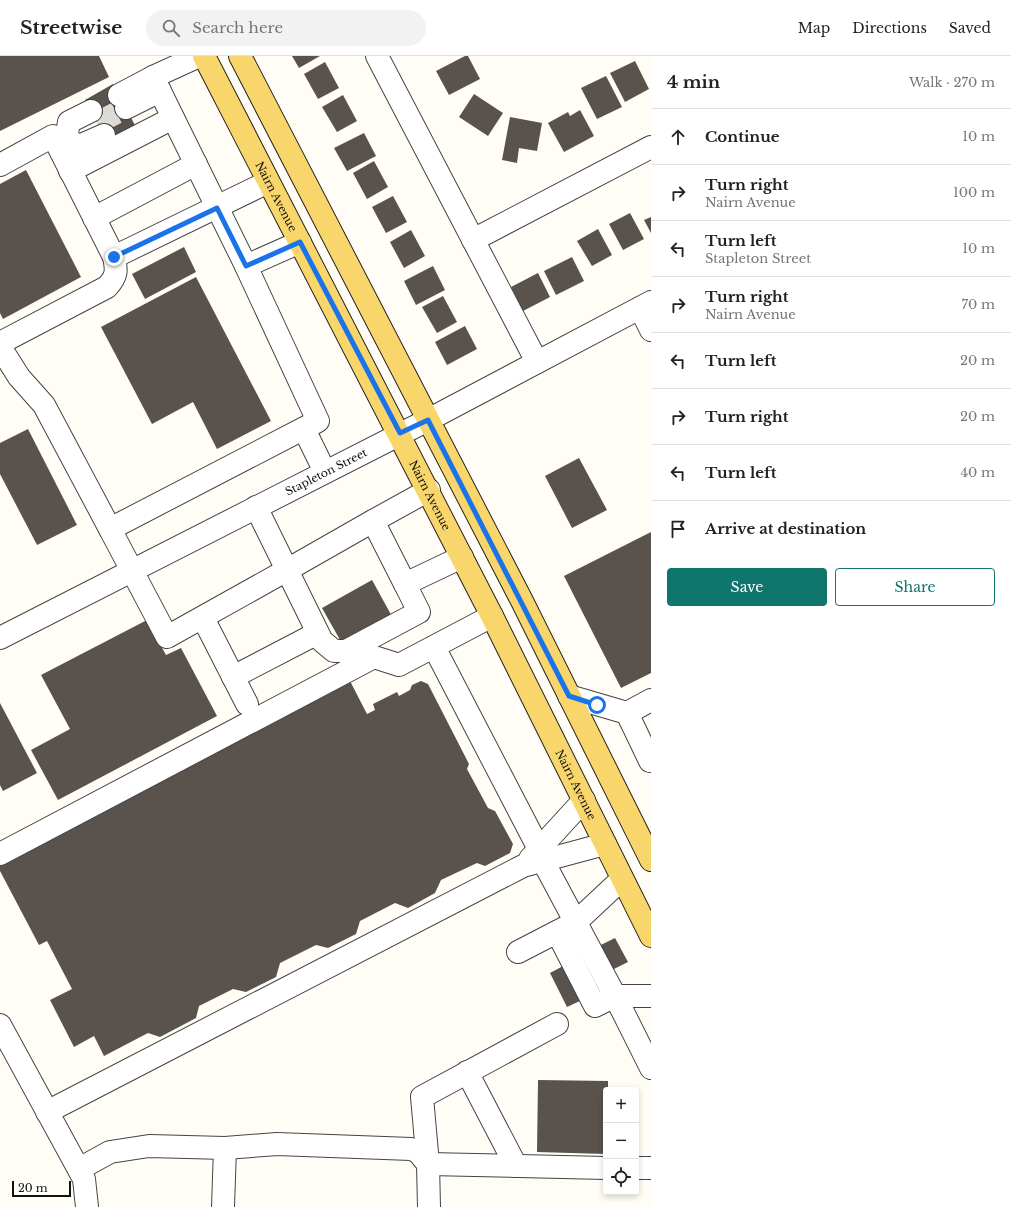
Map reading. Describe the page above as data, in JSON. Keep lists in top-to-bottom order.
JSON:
{
  "streets": {
    "main road": ["Nairn Avenue"],
    "street": ["Stapleton Street"]
  },
  "crossings": [
    ["Nairn Avenue", "Stapleton Street"]
  ],
  "scale_bar": "20 m",
  "page": {
    "header": "Streetwise",
    "search": "Search here",
    "nav": ["Map", "Directions", "Saved"],
    "heading": ["4 min", "Walk · 270 m"],
    "list": [
      ["Continue", "10 m"],
      ["Turn right", "Nairn Avenue", "100 m"],
      ["Turn left", "Stapleton Street", "10 m"],
      ["Turn right", "Nairn Avenue", "70 m"],
      ["Turn left", "20 m"],
      ["Turn right", "20 m"],
      ["Turn left", "40 m"],
      "Arrive at destination"
    ],
    "buttons": ["Save", "Share"],
    "map_buttons": ["+", "−"],
    "scale": "20 m"
  }
}
